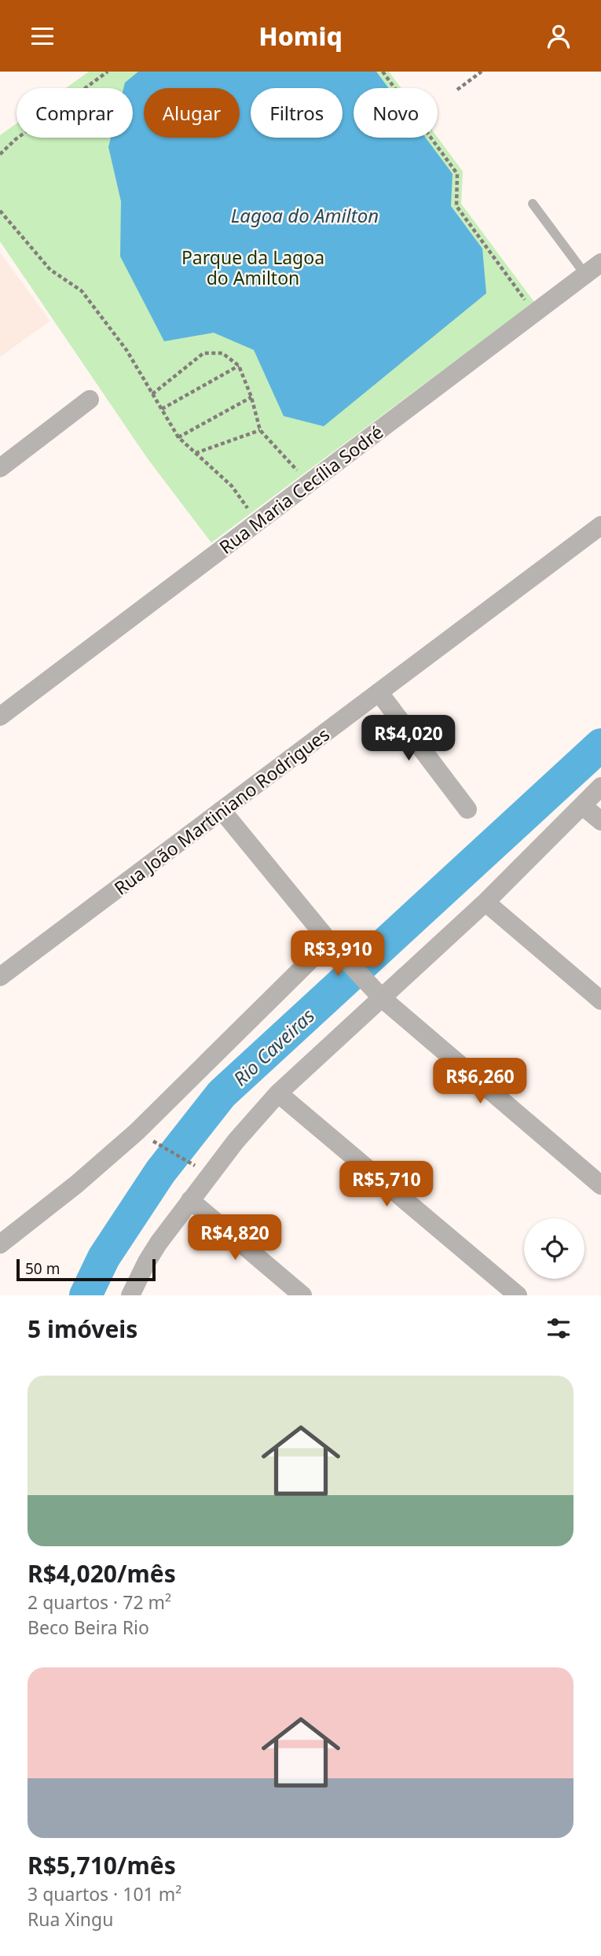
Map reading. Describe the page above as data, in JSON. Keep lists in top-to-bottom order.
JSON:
{
  "streets": {
    "street": ["Rua Maria Cecília Sodré", "Rua João Martiniano Rodrigues"]
  },
  "water": ["Lagoa do Amilton", "Rio Caveiras"],
  "parks": ["Parque da Lagoa do Amilton"],
  "scale_bar": "50 m",
  "page": {
    "header": "Homiq",
    "chip": [
      "Comprar",
      "Alugar",
      "Filtros",
      "Novo"
    ],
    "price": [
      "R$4,020",
      "R$3,910",
      "R$6,260",
      "R$5,710",
      "R$4,820"
    ],
    "scale": "50 m",
    "heading": "5 imóveis",
    "list": [
      {
        "name": "R$4,020/mês",
        "note": "2 quartos · 72 m² · Beco Beira Rio"
      },
      {
        "name": "R$5,710/mês",
        "note": "3 quartos · 101 m² · Rua Xingu"
      }
    ]
  }
}
